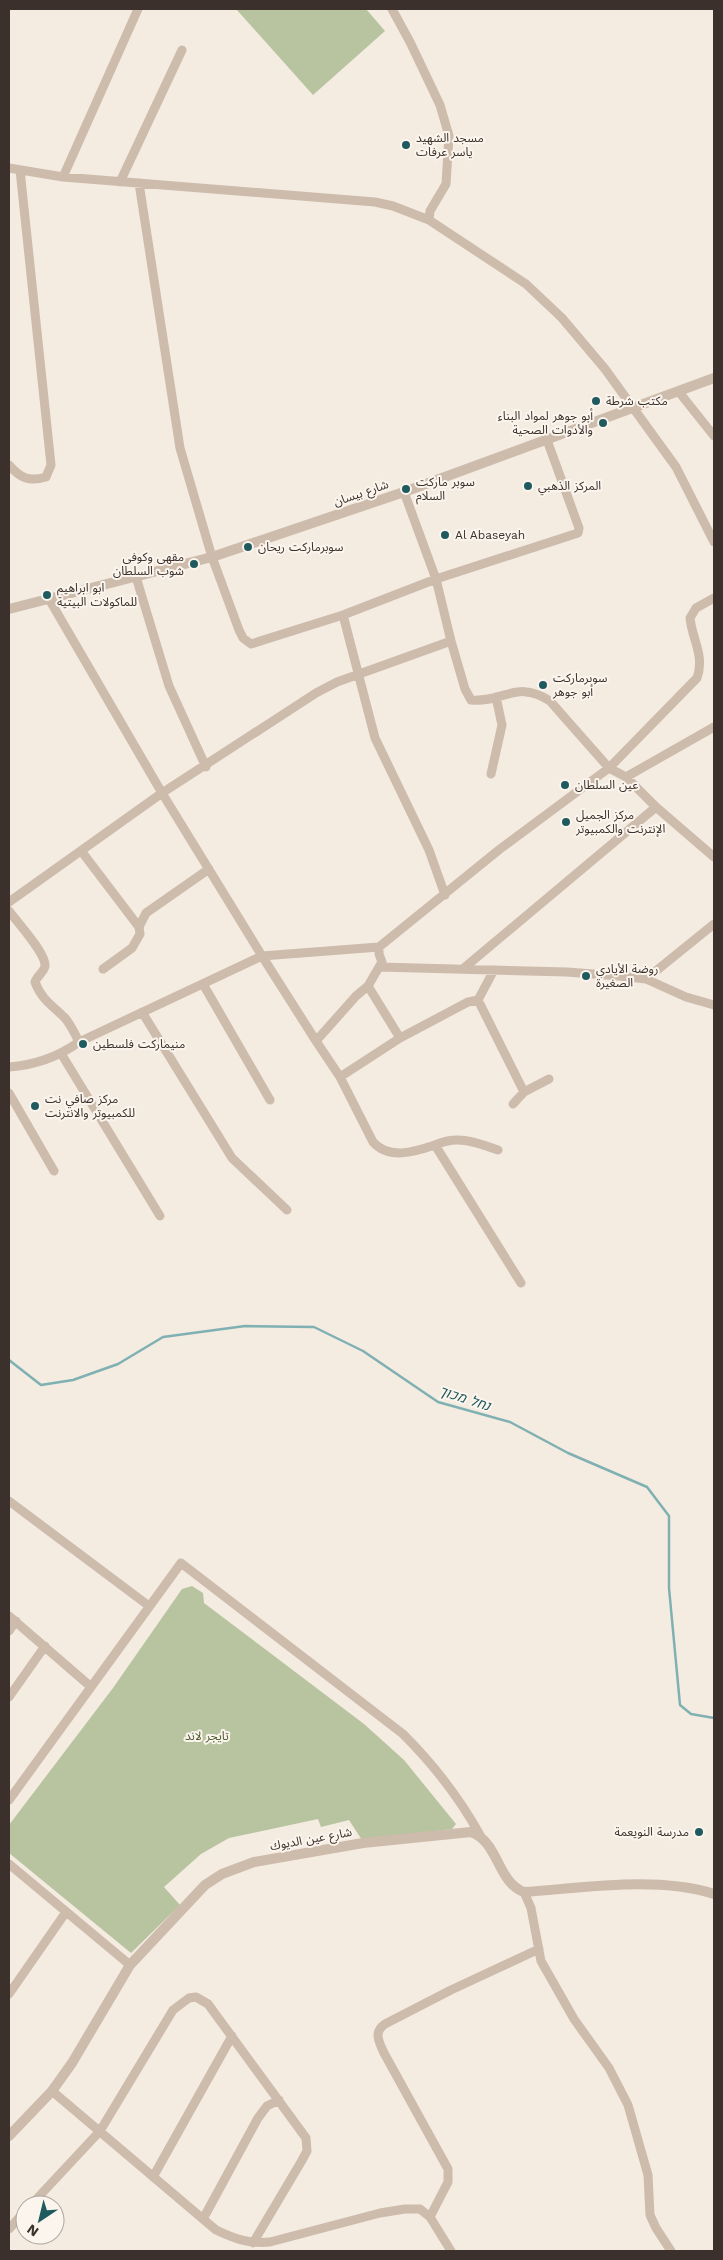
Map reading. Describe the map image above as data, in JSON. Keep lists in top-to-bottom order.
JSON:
{
  "streets": {
    "street": ["شارع بيسان", "شارع عين الديوك"]
  },
  "water": ["נחל מכוך"],
  "parks": ["تايجر لاند"],
  "places": [
    "مسجد الشهيد ياسر عرفات",
    "مكتب شرطة",
    "أبو جوهر لمواد البناء والأدوات الصحية",
    "المركز الذهبي",
    "سوبر ماركت السلام",
    "Al Abaseyah",
    "سوبرماركت ريحان",
    "مقهى وكوفي شوب السلطان",
    "ابو ابراهيم للماكولات البيتية",
    "سوبرماركت أبو جوهر",
    "عين السلطان",
    "مركز الجميل الإنترنت والكمبيوتر",
    "روضة الأيادي الصغيرة",
    "منيماركت فلسطين",
    "مركز صافي نت للكمبيوتر والانترنت",
    "مدرسة النويعمة"
  ],
  "north": "bottom left"
}
